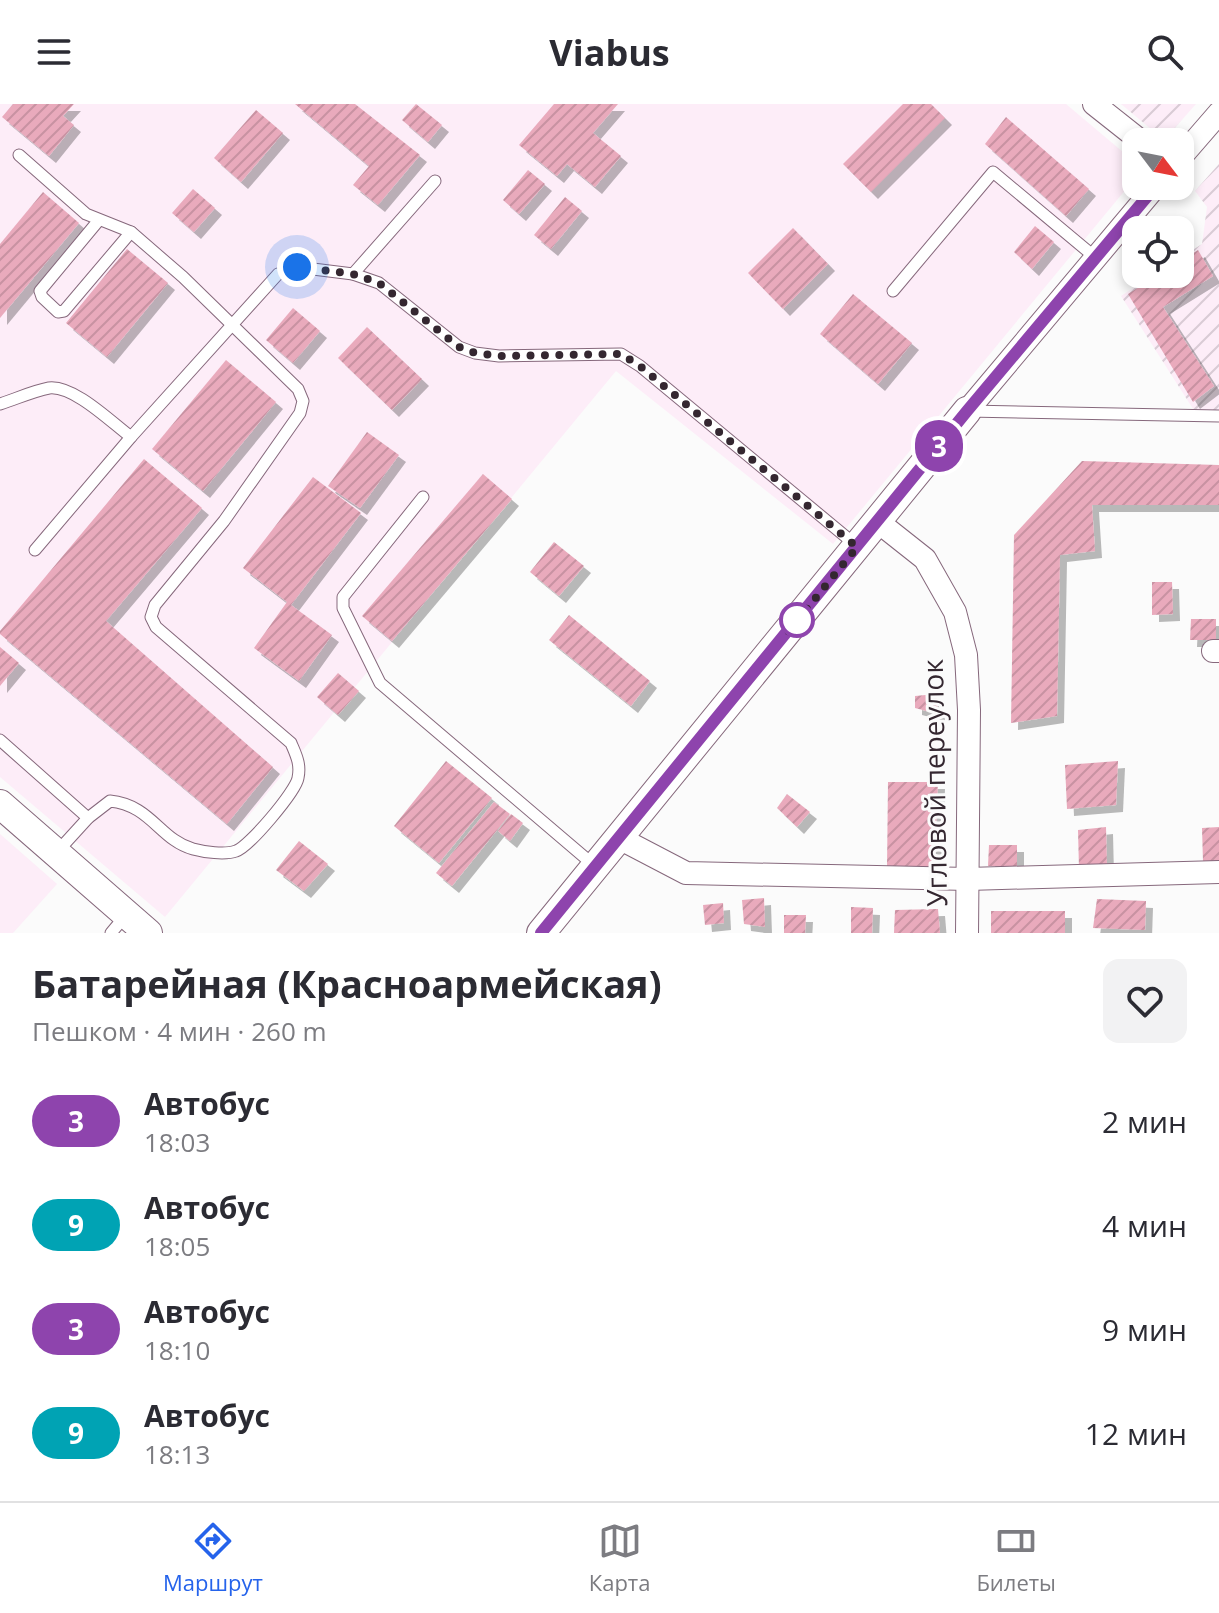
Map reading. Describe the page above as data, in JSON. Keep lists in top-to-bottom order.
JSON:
{
  "streets": {
    "street": ["Угловой переулок"]
  },
  "lines": ["bus line 3"],
  "north": "bottom right",
  "page": {
    "header": "Viabus",
    "on_map": "3",
    "heading": ["Батарейная (Красноармейская)", "Пешком · 4 мин · 260 m"],
    "list": [
      {
        "mark": "3",
        "name": "Автобус",
        "note": "18:03",
        "value": "2 мин"
      },
      {
        "mark": "9",
        "name": "Автобус",
        "note": "18:05",
        "value": "4 мин"
      },
      {
        "mark": "3",
        "name": "Автобус",
        "note": "18:10",
        "value": "9 мин"
      },
      {
        "mark": "9",
        "name": "Автобус",
        "note": "18:13",
        "value": "12 мин"
      }
    ],
    "tabs": ["Маршрут", "Карта", "Билеты"]
  }
}
